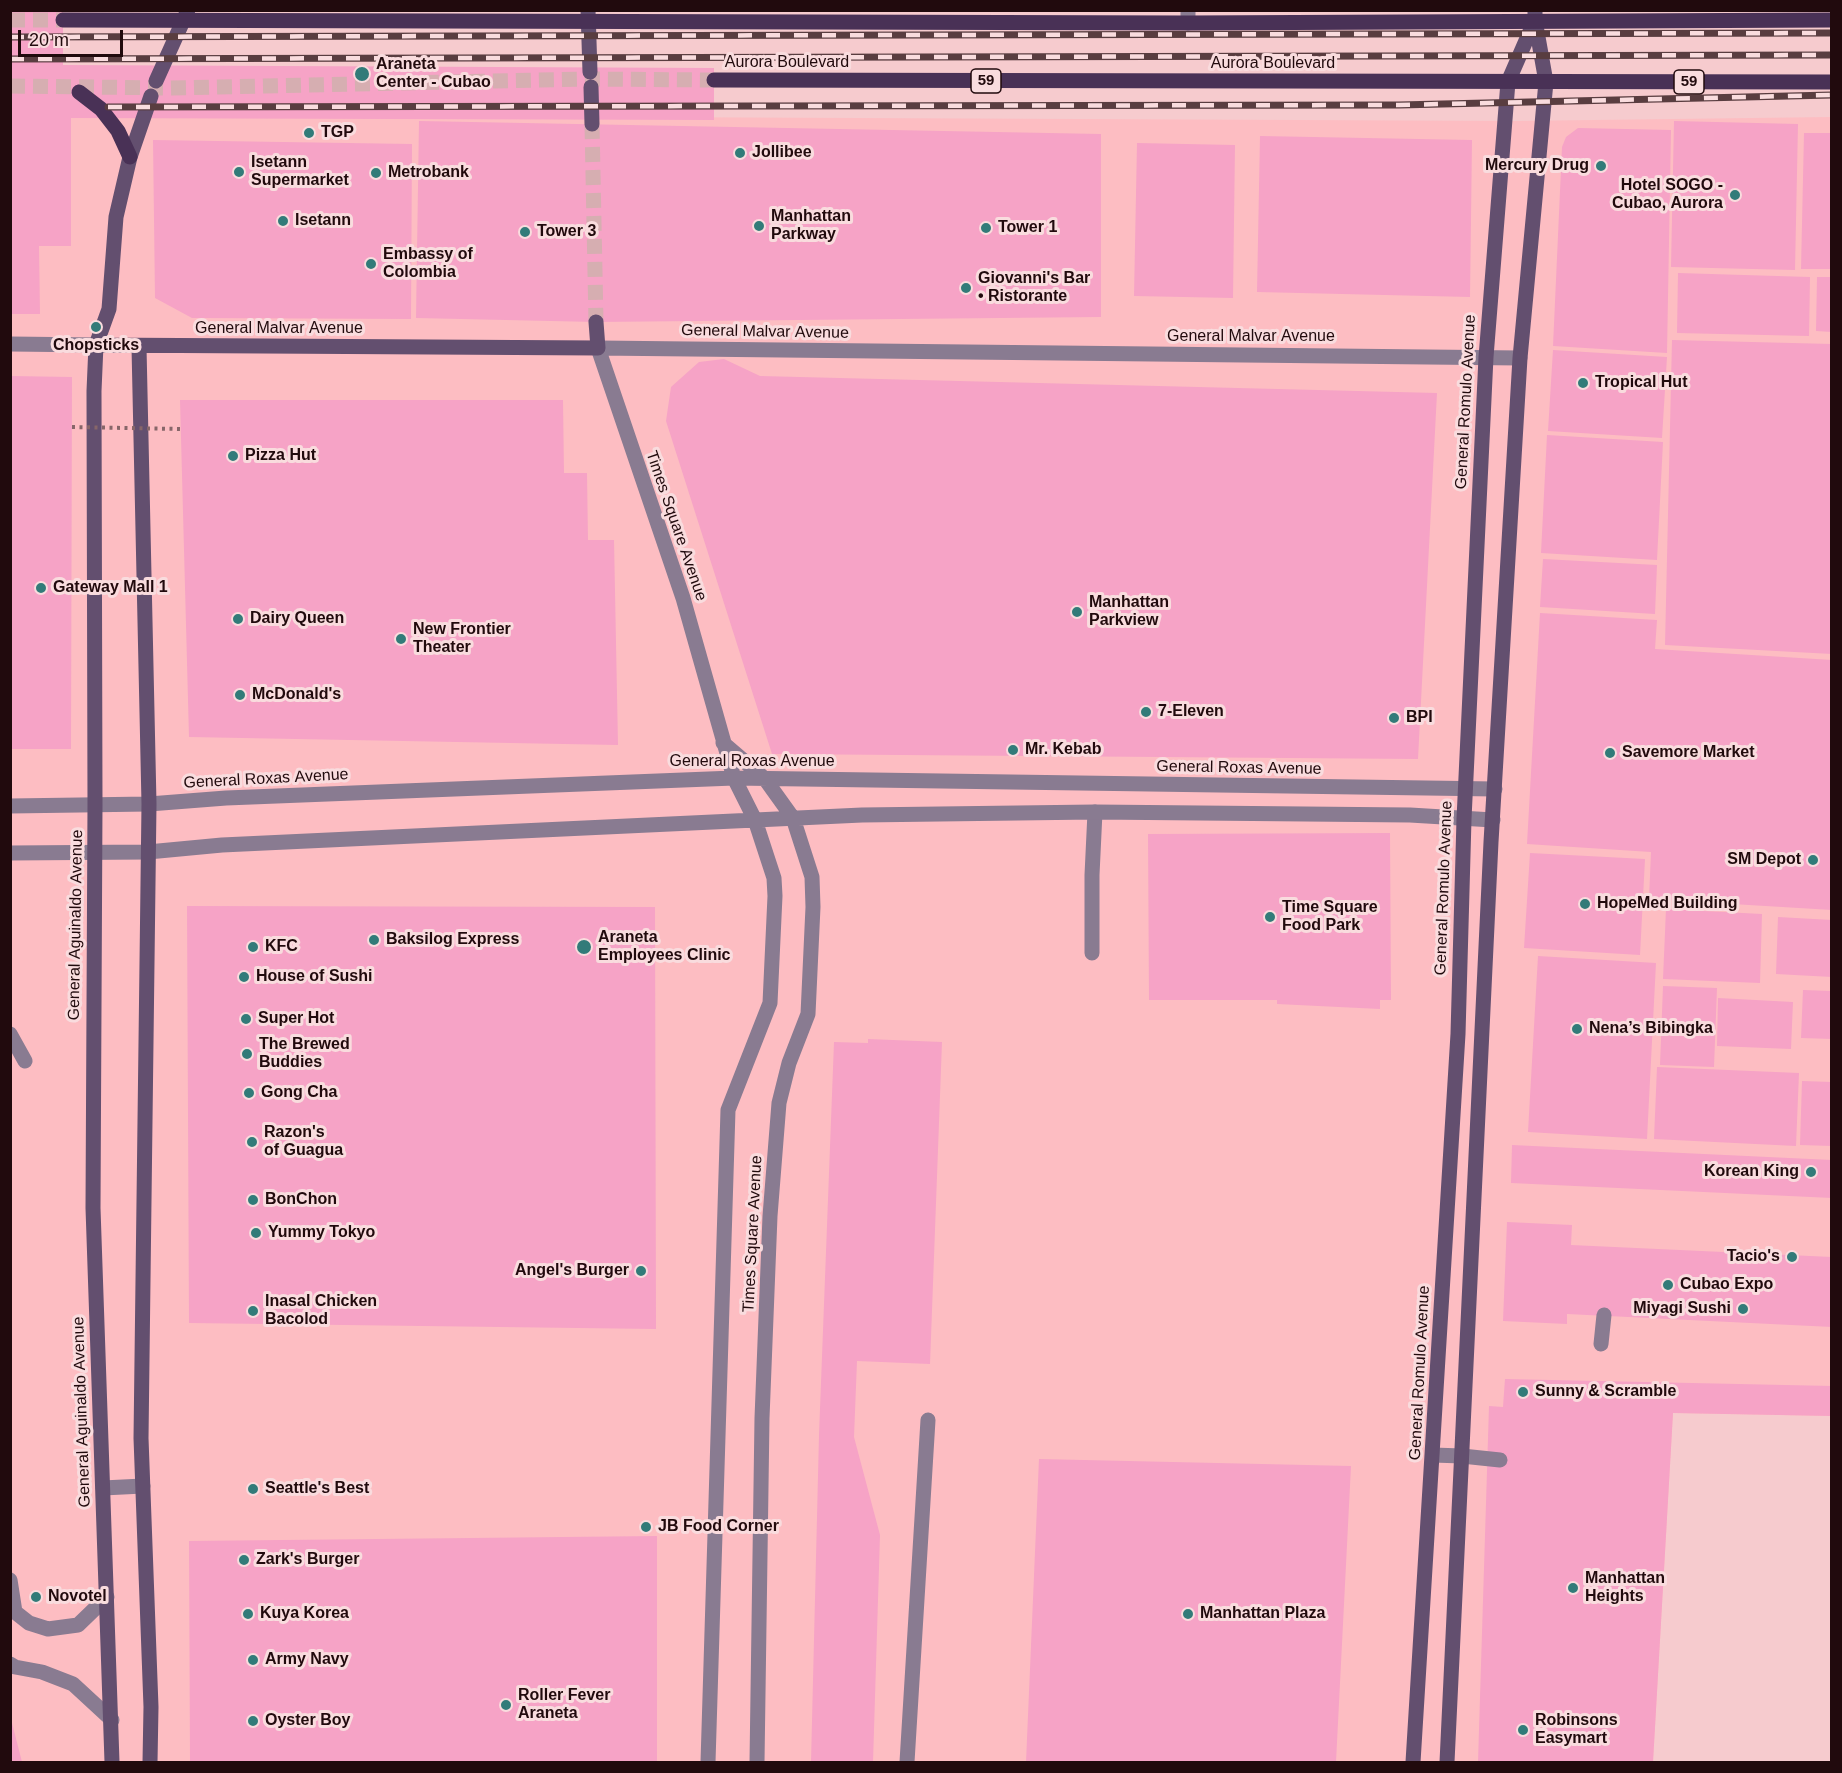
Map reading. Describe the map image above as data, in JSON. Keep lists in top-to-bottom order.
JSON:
{
  "streets": {
    "main road": ["Aurora Boulevard", "59"],
    "street": [
      "General Malvar Avenue",
      "General Romulo Avenue",
      "Times Square Avenue",
      "General Roxas Avenue",
      "General Aguinaldo Avenue"
    ]
  },
  "crossings": [
    ["Aurora Boulevard", "General Romulo Avenue"],
    ["General Malvar Avenue", "General Romulo Avenue"],
    ["General Malvar Avenue", "Times Square Avenue"],
    ["General Malvar Avenue", "General Aguinaldo Avenue"],
    ["General Romulo Avenue", "General Roxas Avenue"],
    ["Times Square Avenue", "General Roxas Avenue"],
    ["General Roxas Avenue", "General Aguinaldo Avenue"]
  ],
  "places": [
    "Araneta Center - Cubao",
    "TGP",
    "Jollibee",
    "Mercury Drug",
    "Isetann Supermarket",
    "Metrobank",
    "Hotel SOGO - Cubao, Aurora",
    "Isetann",
    "Manhattan Parkway",
    "Tower 1",
    "Tower 3",
    "Embassy of Colombia",
    "Giovanni's Bar • Ristorante",
    "Chopsticks",
    "Tropical Hut",
    "Pizza Hut",
    "Gateway Mall 1",
    "Manhattan Parkview",
    "Dairy Queen",
    "New Frontier Theater",
    "McDonald's",
    "7-Eleven",
    "BPI",
    "Mr. Kebab",
    "Savemore Market",
    "SM Depot",
    "HopeMed Building",
    "Time Square Food Park",
    "Baksilog Express",
    "KFC",
    "Araneta Employees Clinic",
    "House of Sushi",
    "Super Hot",
    "Nena’s Bibingka",
    "The Brewed Buddies",
    "Gong Cha",
    "Razon's of Guagua",
    "Korean King",
    "BonChon",
    "Yummy Tokyo",
    "Tacio's",
    "Angel's Burger",
    "Cubao Expo",
    "Miyagi Sushi",
    "Inasal Chicken Bacolod",
    "Sunny & Scramble",
    "Seattle's Best",
    "JB Food Corner",
    "Zark's Burger",
    "Manhattan Heights",
    "Novotel",
    "Kuya Korea",
    "Manhattan Plaza",
    "Army Navy",
    "Roller Fever Araneta",
    "Oyster Boy",
    "Robinsons Easymart"
  ],
  "scale_bar": "20 m"
}
